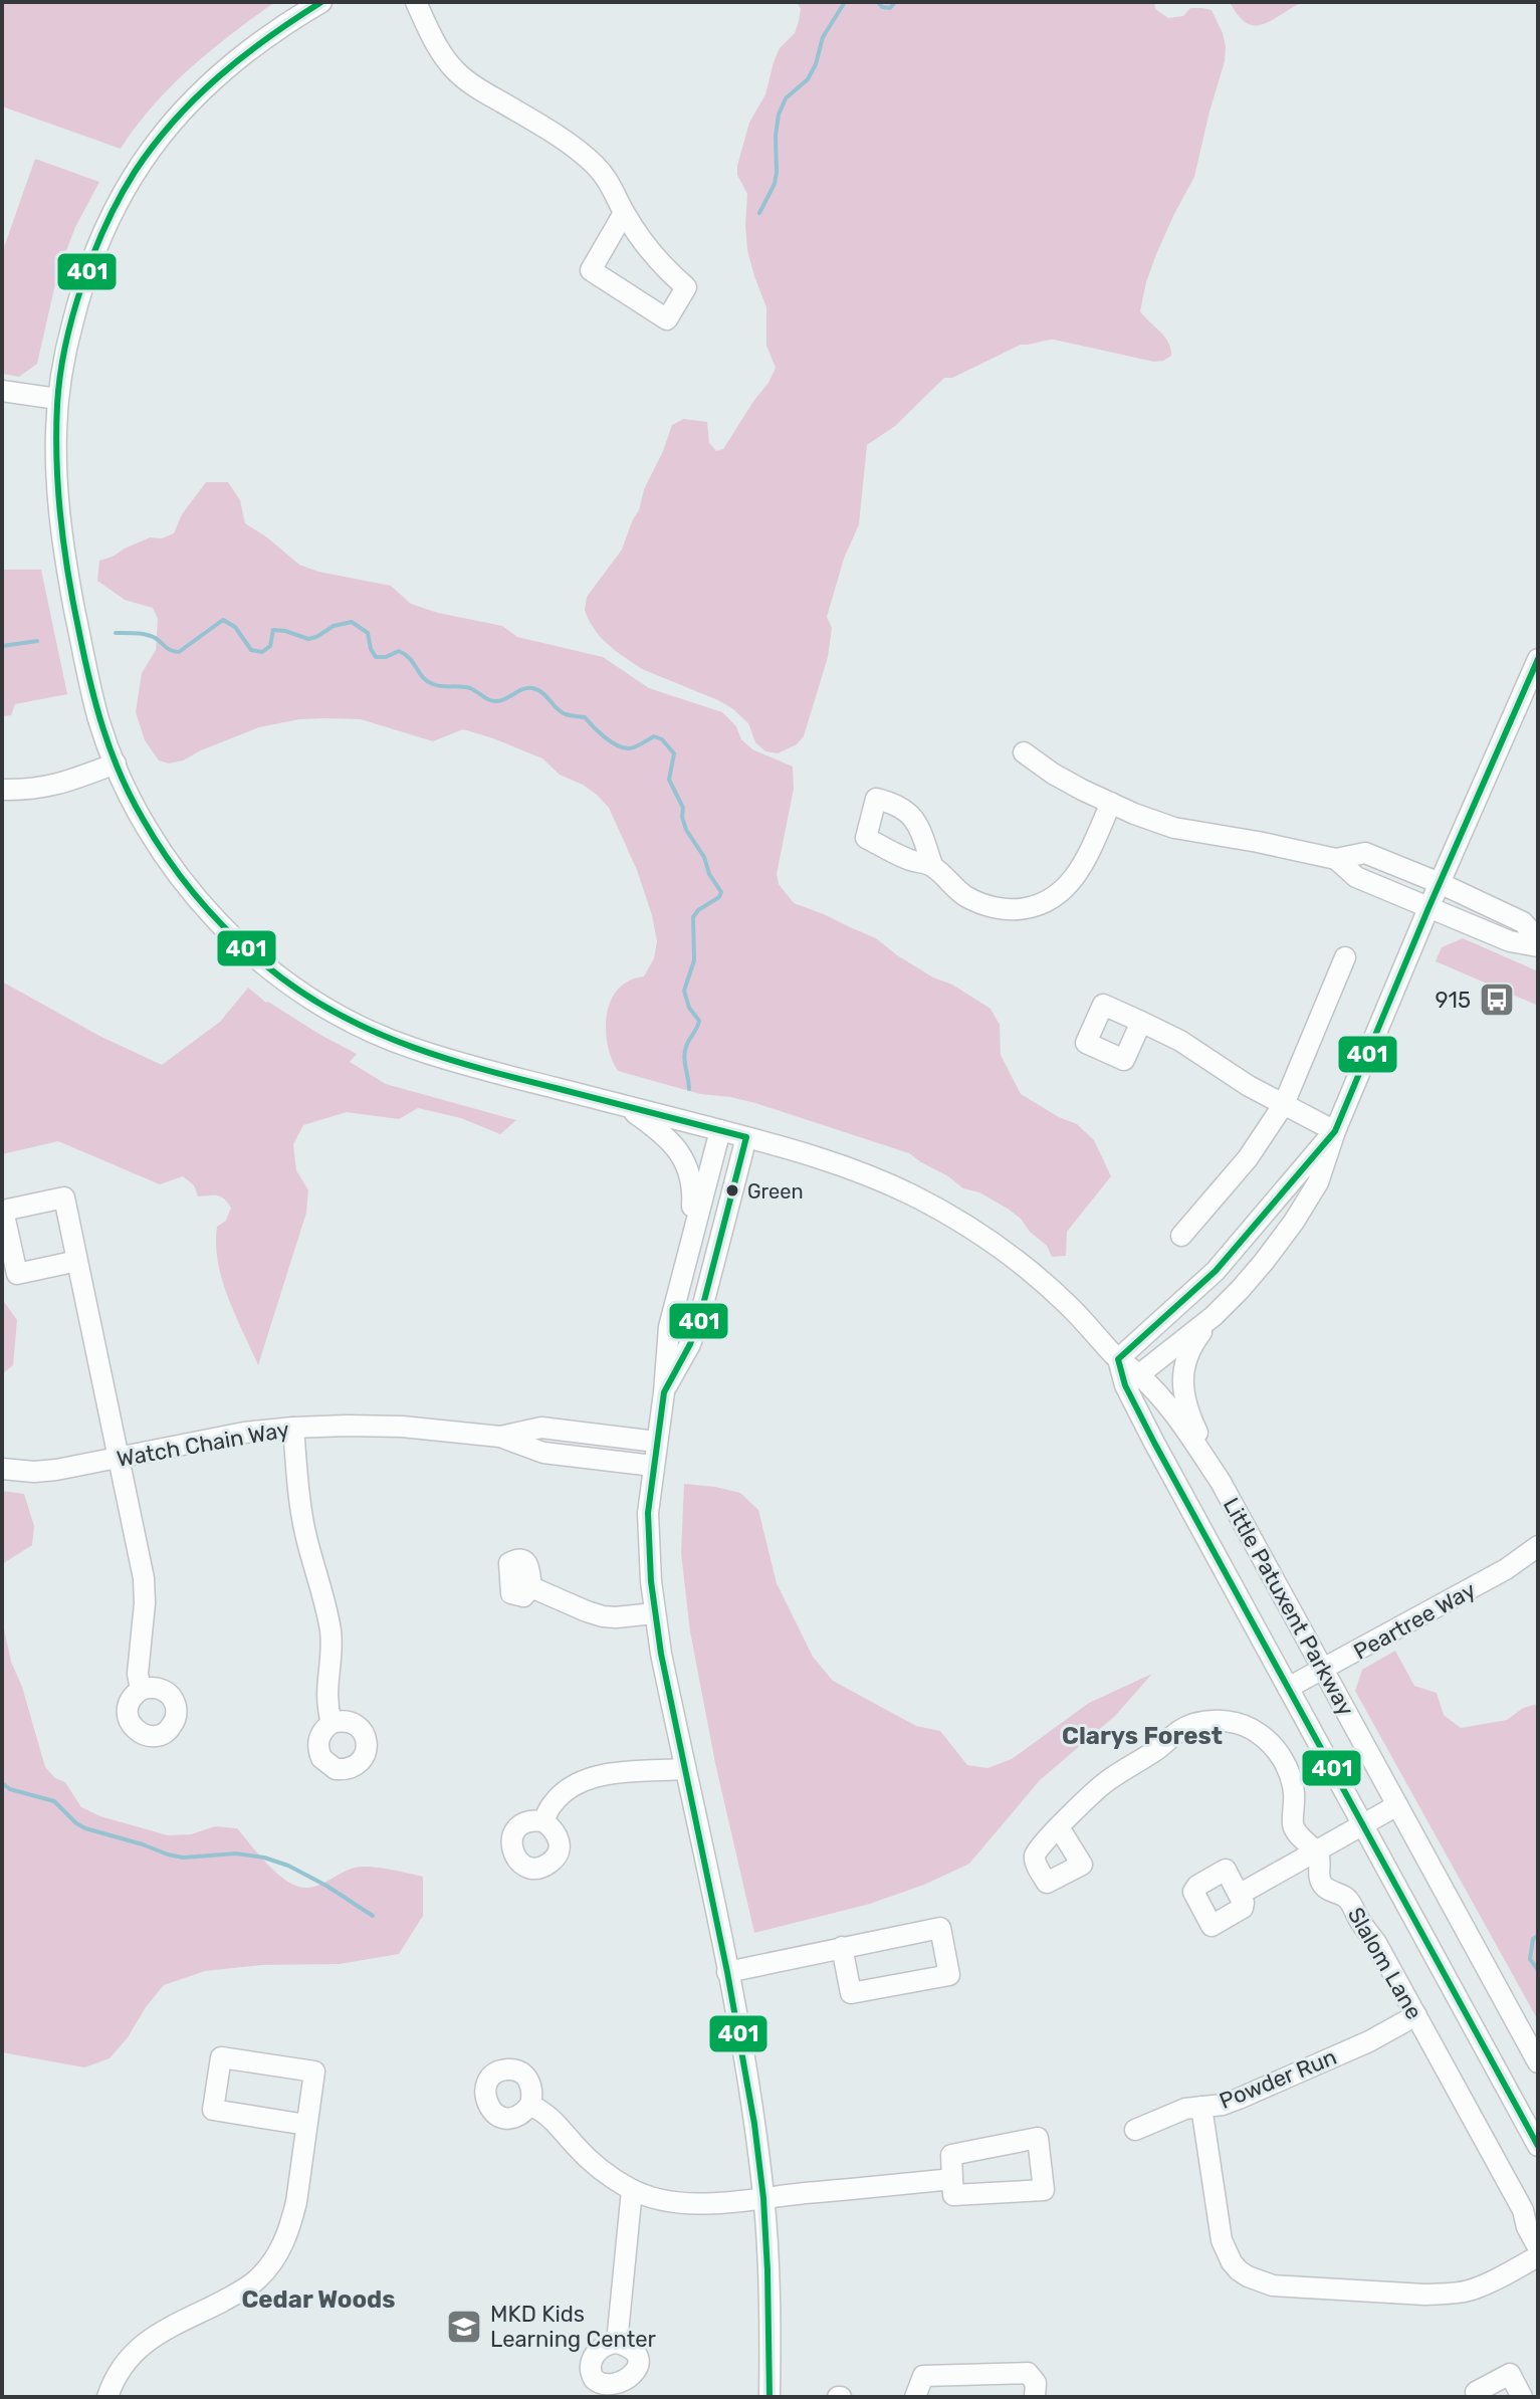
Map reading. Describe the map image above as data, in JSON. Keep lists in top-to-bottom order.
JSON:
{
  "streets": {
    "street": [
      "Watch Chain Way",
      "Little Patuxent Parkway",
      "Peartree Way",
      "Slalom Lane",
      "Powder Run"
    ]
  },
  "crossings": [
    ["Little Patuxent Parkway", "Peartree Way"],
    ["Slalom Lane", "Powder Run"]
  ],
  "districts": ["Clarys Forest", "Cedar Woods"],
  "places": {
    "bus stop": ["915"],
    "other": ["Green"],
    "school or university": ["MKD Kids Learning Center"]
  },
  "lines": ["transit line 401"]
}
